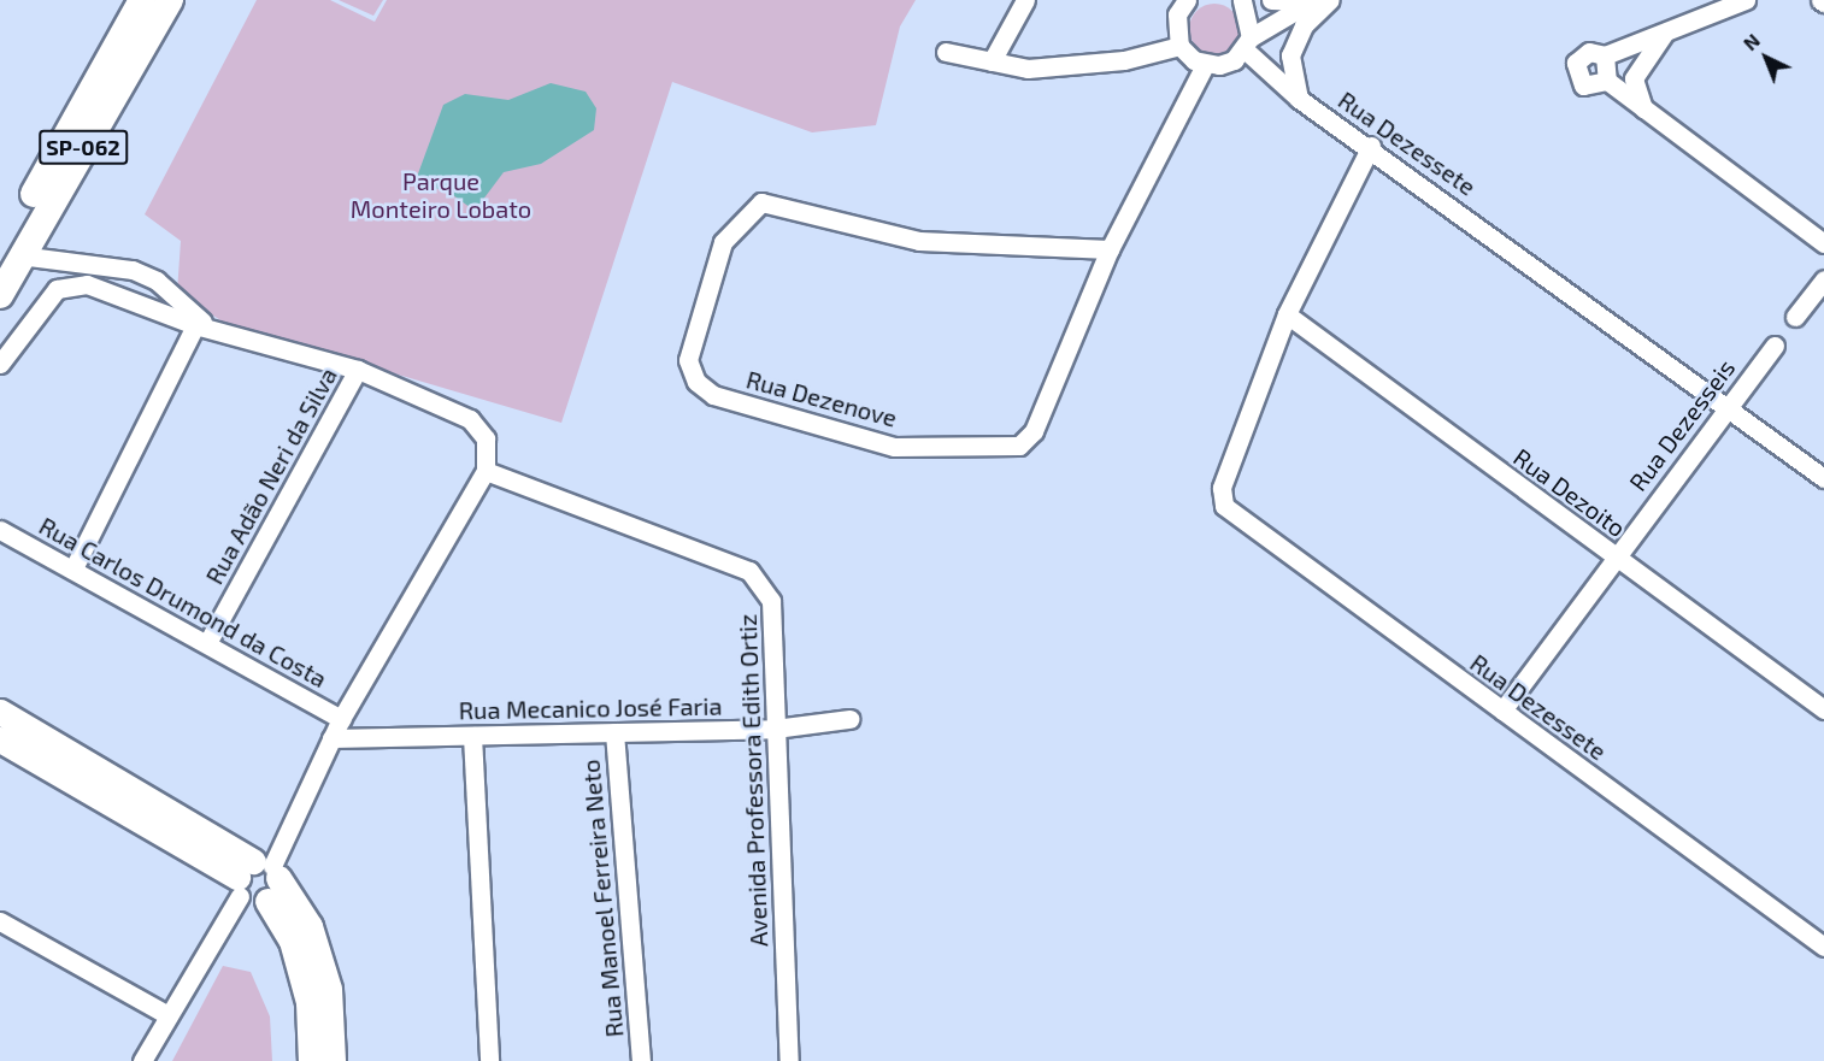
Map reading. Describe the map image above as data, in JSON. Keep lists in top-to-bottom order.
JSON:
{
  "streets": {
    "main road": ["SP-062"],
    "street": [
      "Rua Dezessete",
      "Rua Dezenove",
      "Rua Dezesseis",
      "Rua Adão Neri da Silva",
      "Rua Dezoito",
      "Rua Carlos Drumond da Costa",
      "Rua Mecanico José Faria",
      "Avenida Professora Edith Ortiz",
      "Rua Manoel Ferreira Neto"
    ]
  },
  "crossings": [
    ["Rua Dezessete", "Rua Dezesseis"],
    ["Rua Dezessete", "Rua Dezoito"],
    ["Rua Dezesseis", "Rua Dezoito"],
    ["Rua Adão Neri da Silva", "Rua Carlos Drumond da Costa"],
    ["Rua Mecanico José Faria", "Avenida Professora Edith Ortiz"],
    ["Rua Mecanico José Faria", "Rua Manoel Ferreira Neto"]
  ],
  "parks": ["Parque Monteiro Lobato"],
  "north": "top left"
}
